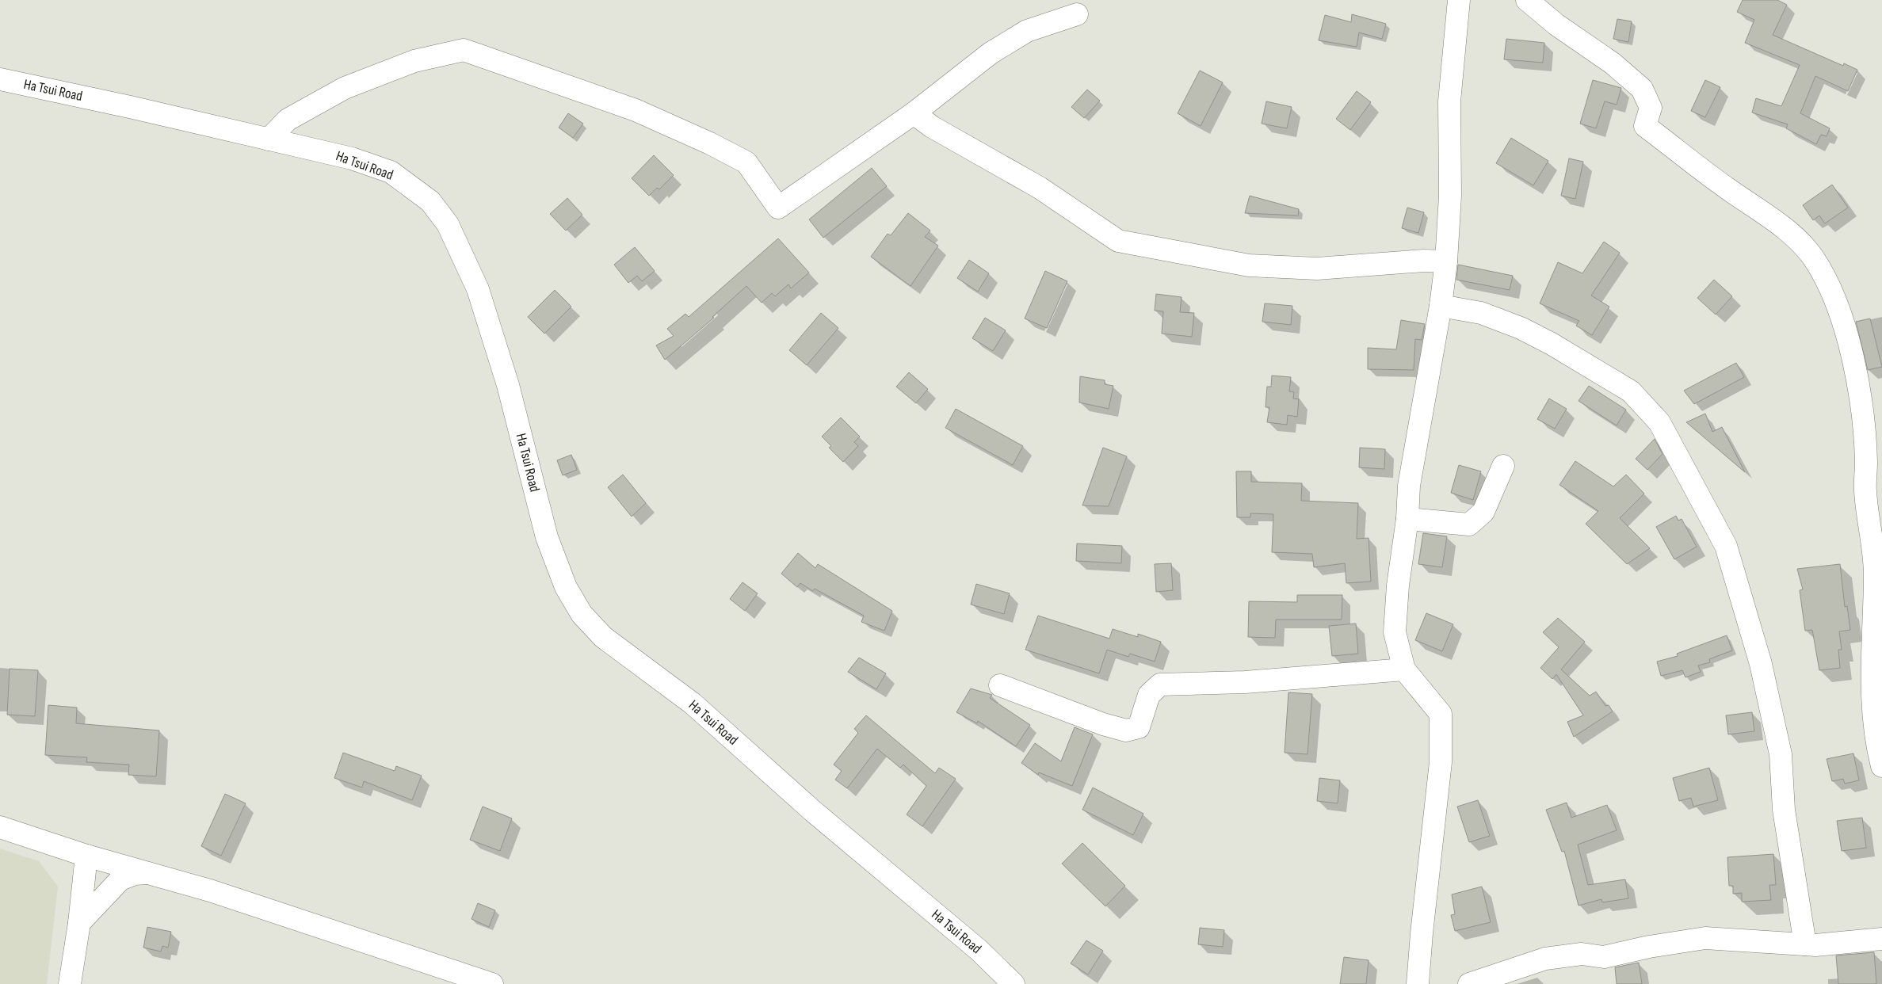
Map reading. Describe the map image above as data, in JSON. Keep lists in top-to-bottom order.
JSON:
{
  "streets": {
    "street": ["Ha Tsui Road"]
  }
}
